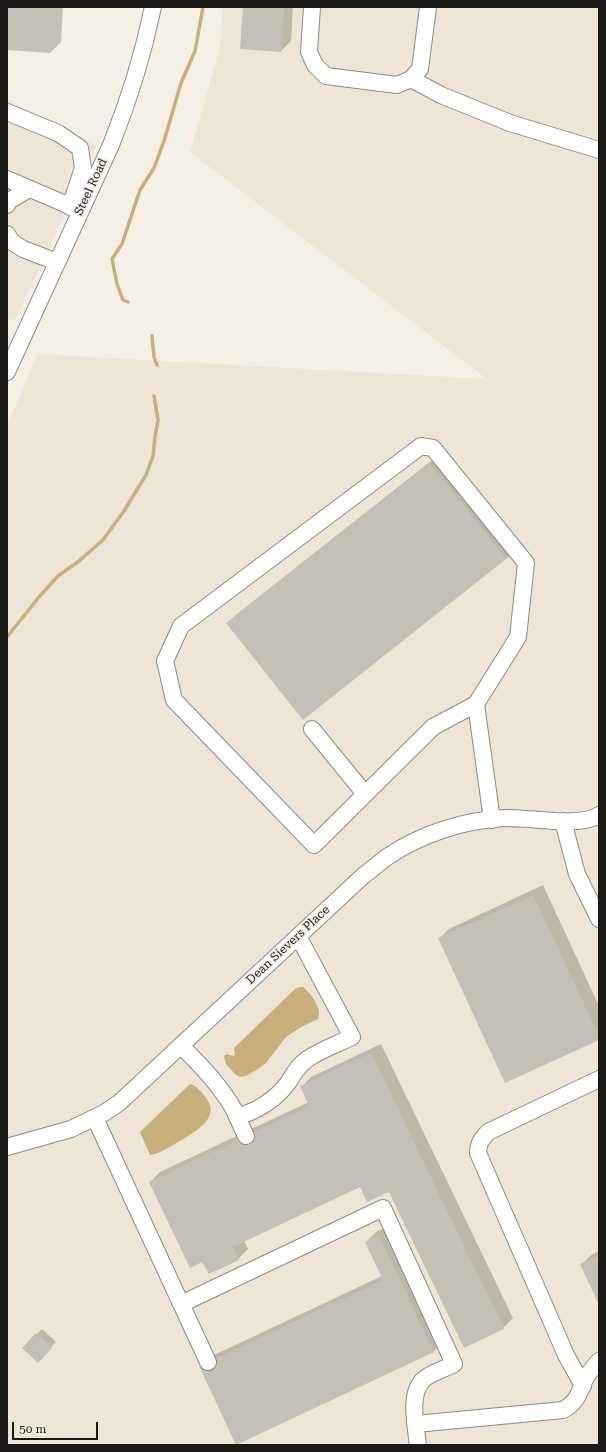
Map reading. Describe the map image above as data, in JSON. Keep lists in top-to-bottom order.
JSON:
{
  "streets": {
    "street": ["Steel Road", "Dean Sievers Place"]
  },
  "scale_bar": "50 m"
}
